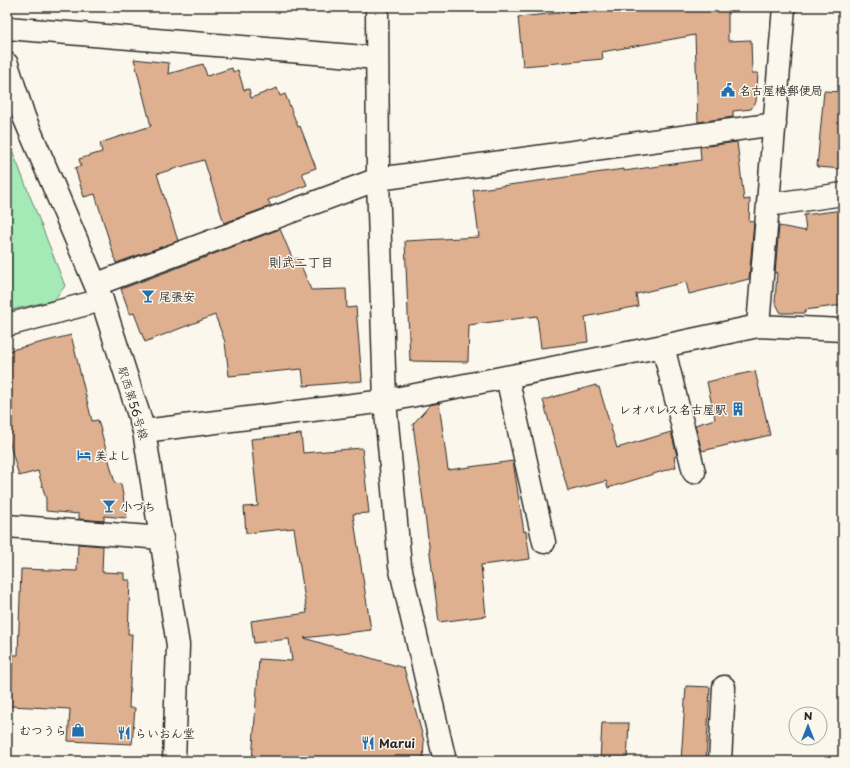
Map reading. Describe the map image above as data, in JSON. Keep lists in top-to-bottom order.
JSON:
{
  "streets": {
    "street": ["駅西第56号線"]
  },
  "districts": ["則武二丁目"],
  "places": {
    "public building": ["名古屋椿郵便局"],
    "bar": ["尾張安", "小づち"],
    "building": ["レオパレス名古屋駅"],
    "hotel": ["美よし"],
    "shop": ["むつうら"],
    "restaurant": ["らいおん堂", "Marui"]
  },
  "north": "top"
}
